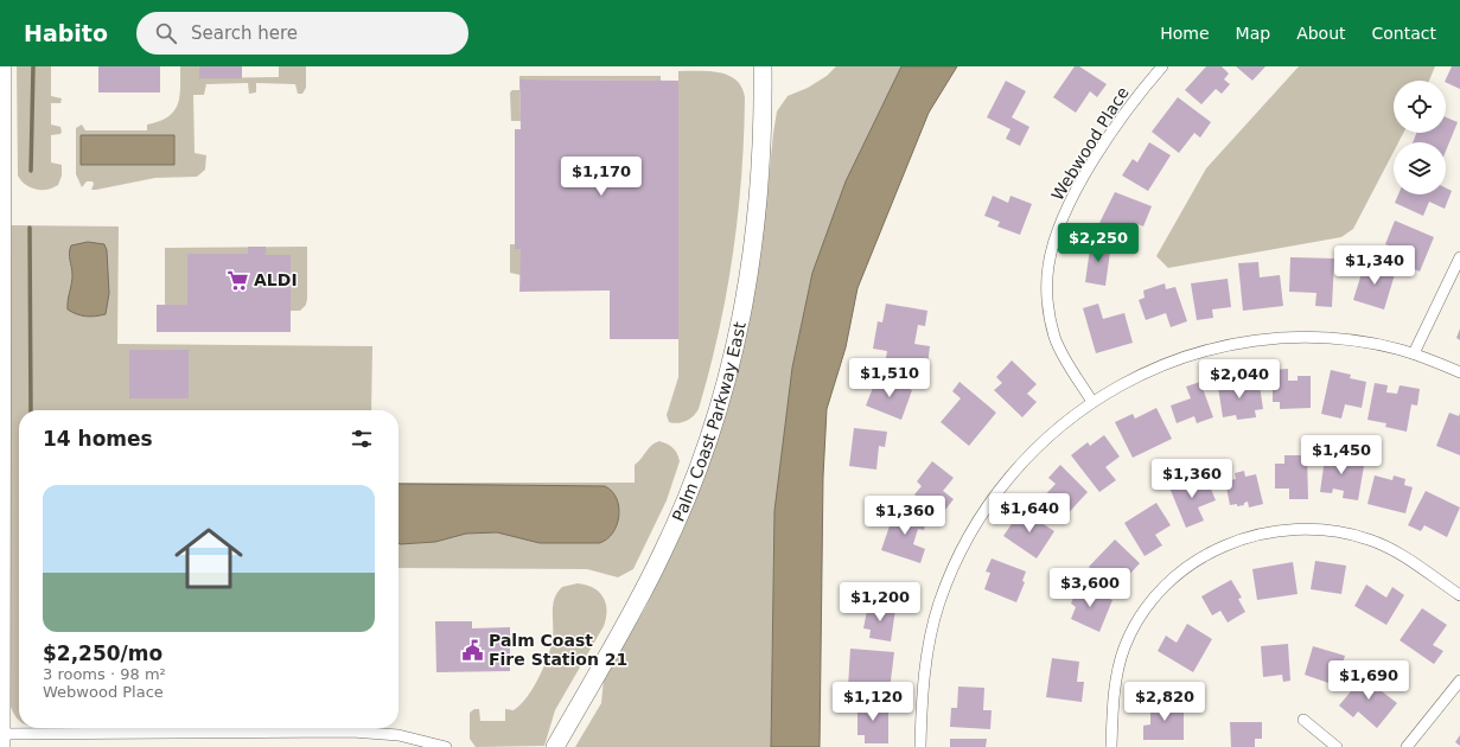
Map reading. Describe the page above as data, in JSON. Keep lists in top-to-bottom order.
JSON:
{
  "streets": {
    "main road": ["Palm Coast Parkway East"],
    "street": ["Webwood Place"]
  },
  "places": {
    "supermarket": ["ALDI"],
    "public building": ["Palm Coast Fire Station 21"]
  },
  "page": {
    "header": "Habito",
    "search": "Search here",
    "nav": [
      "Home",
      "Map",
      "About",
      "Contact"
    ],
    "price": [
      "$1,170",
      "$2,250",
      "$1,340",
      "$1,510",
      "$2,040",
      "$1,450",
      "$1,360",
      "$1,640",
      "$1,360",
      "$3,600",
      "$1,200",
      "$1,690",
      "$1,120",
      "$2,820"
    ],
    "heading": "14 homes",
    "list": [
      {
        "name": "$2,250/mo",
        "note": "3 rooms · 98 m² · Webwood Place"
      }
    ]
  }
}
